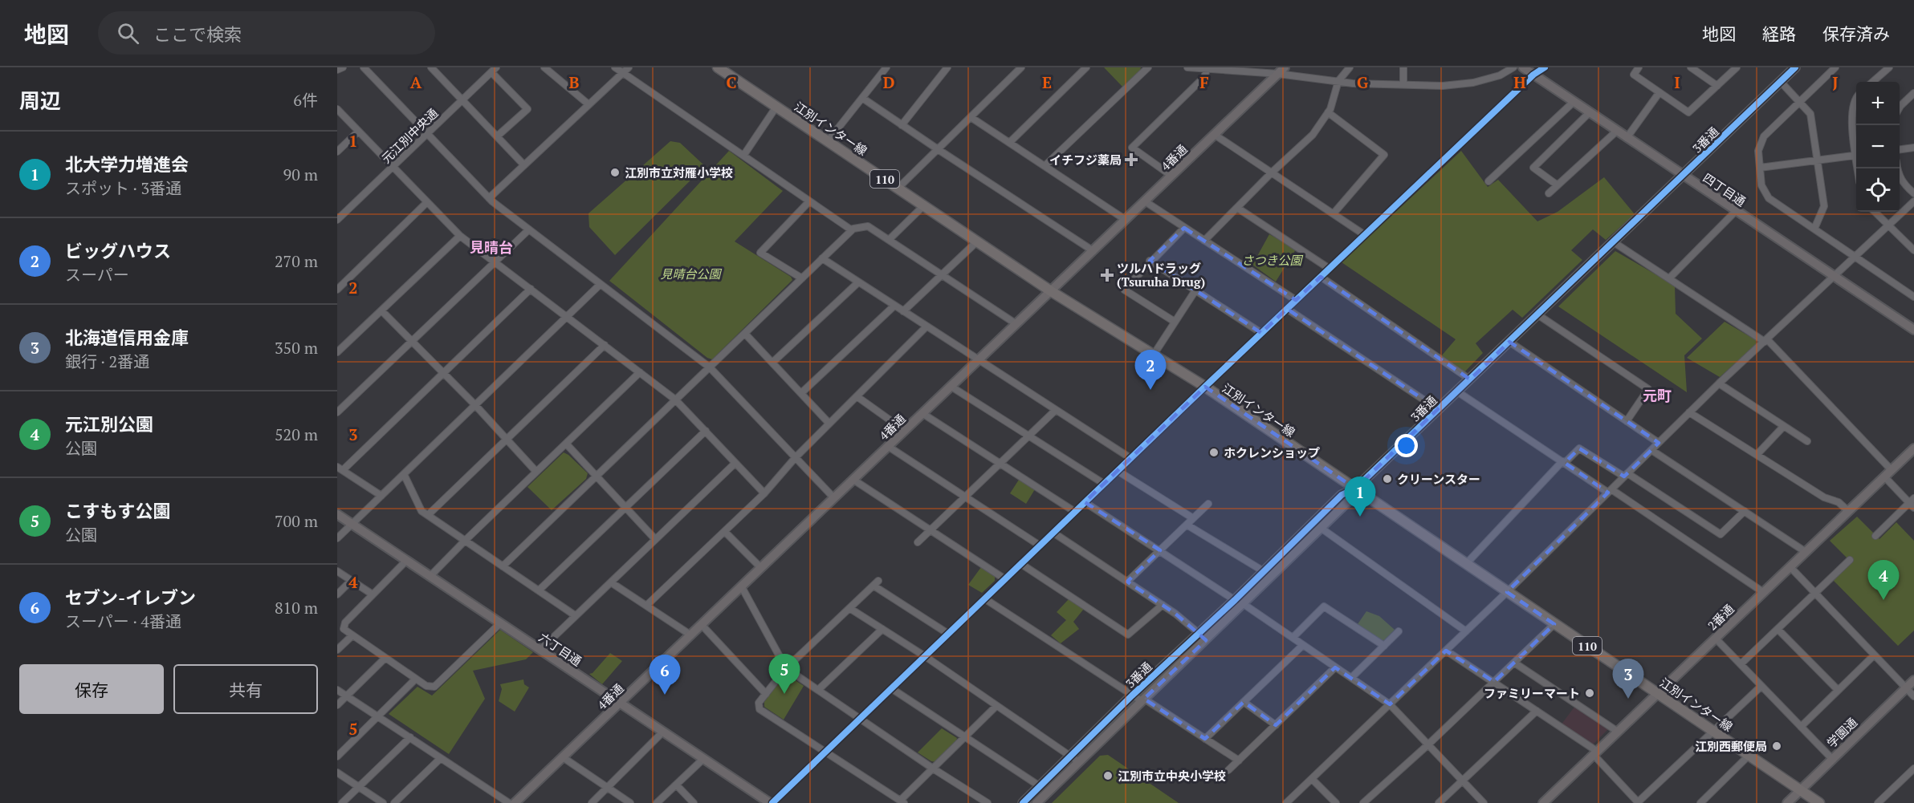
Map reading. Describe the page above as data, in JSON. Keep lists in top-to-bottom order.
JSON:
{
  "streets": {
    "main road": ["江別インター線", "110"],
    "street": [
      "元江別中央通",
      "3番通",
      "4番通",
      "四丁目通",
      "2番通",
      "六丁目通",
      "学園通"
    ]
  },
  "crossings": [
    ["江別インター線", "3番通"],
    ["江別インター線", "4番通"],
    ["江別インター線", "2番通"],
    ["江別インター線", "学園通"],
    ["3番通", "四丁目通"],
    ["4番通", "六丁目通"]
  ],
  "districts": ["見晴台", "元町"],
  "parks": ["さつき公園", "見晴台公園"],
  "places": {
    "health": ["イチフジ薬局", "ツルハドラッグ (Tsuruha Drug)"],
    "other": [
      "江別市立対雁小学校",
      "ホクレンショップ",
      "クリーンスター",
      "ファミリーマート",
      "江別西郵便局",
      "江別市立中央小学校"
    ]
  },
  "page": {
    "header": "地図",
    "search": "ここで検索",
    "nav": ["地図", "経路", "保存済み"],
    "heading": ["周辺", "6件"],
    "map_buttons": ["+", "−"],
    "list": [
      {
        "mark": "1",
        "name": "北大学力増進会",
        "note": "スポット · 3番通",
        "value": "90 m"
      },
      {
        "mark": "2",
        "name": "ビッグハウス",
        "note": "スーパー",
        "value": "270 m"
      },
      {
        "mark": "3",
        "name": "北海道信用金庫",
        "note": "銀行 · 2番通",
        "value": "350 m"
      },
      {
        "mark": "4",
        "name": "元江別公園",
        "note": "公園",
        "value": "520 m"
      },
      {
        "mark": "5",
        "name": "こすもす公園",
        "note": "公園",
        "value": "700 m"
      },
      {
        "mark": "6",
        "name": "セブン-イレブン",
        "note": "スーパー · 4番通",
        "value": "810 m"
      }
    ],
    "pins": [
      "2",
      "1",
      "4",
      "5",
      "6",
      "3"
    ],
    "buttons": ["保存", "共有"]
  },
  "grid": {
    "columns": [
      "A",
      "B",
      "C",
      "D",
      "E",
      "F",
      "G",
      "H",
      "I",
      "J"
    ],
    "rows": [
      "1",
      "2",
      "3",
      "4",
      "5"
    ]
  }
}
